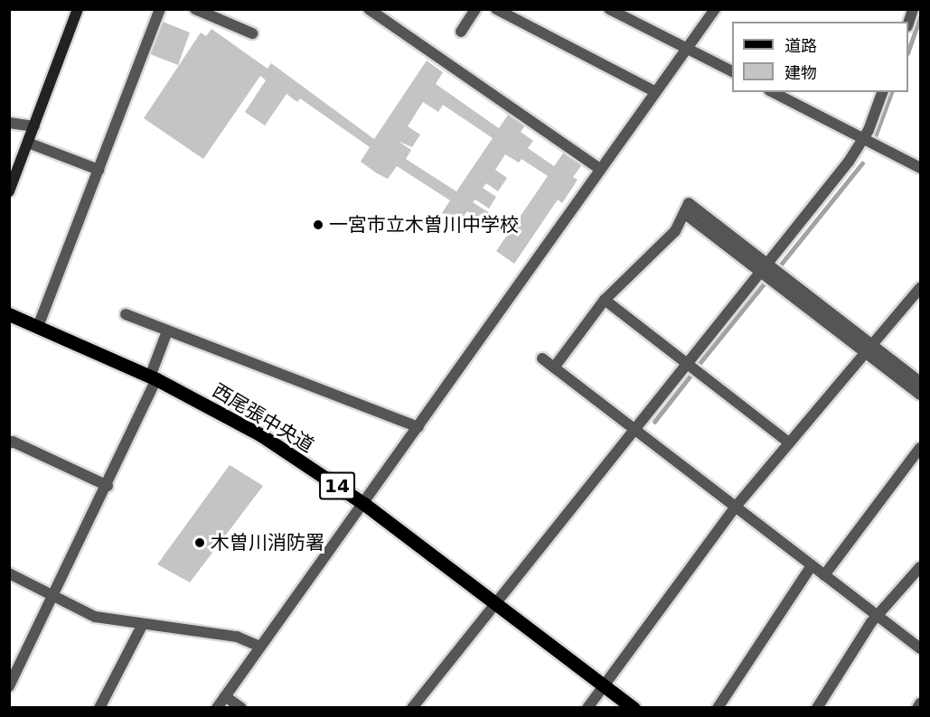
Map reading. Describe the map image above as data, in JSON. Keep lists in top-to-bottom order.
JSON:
{
  "streets": {
    "main road": ["西尾張中央道", "14"]
  },
  "places": ["一宮市立木曽川中学校", "木曽川消防署"],
  "legend": ["道路", "建物"]
}
